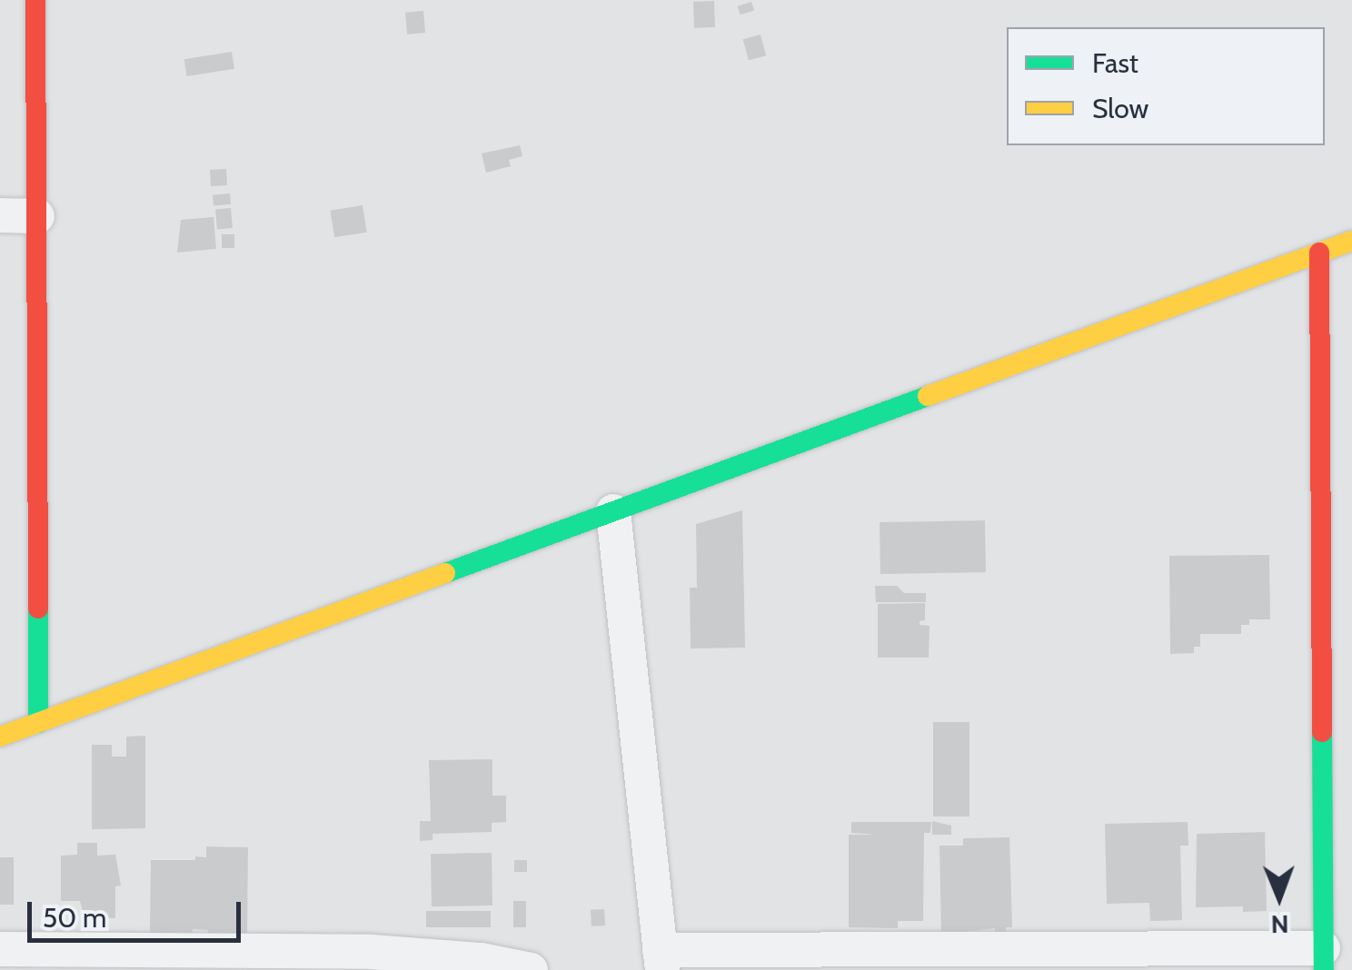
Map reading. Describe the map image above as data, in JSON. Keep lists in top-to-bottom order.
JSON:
{
  "legend": ["Fast", "Slow"],
  "scale_bar": "50 m",
  "north": "bottom"
}
